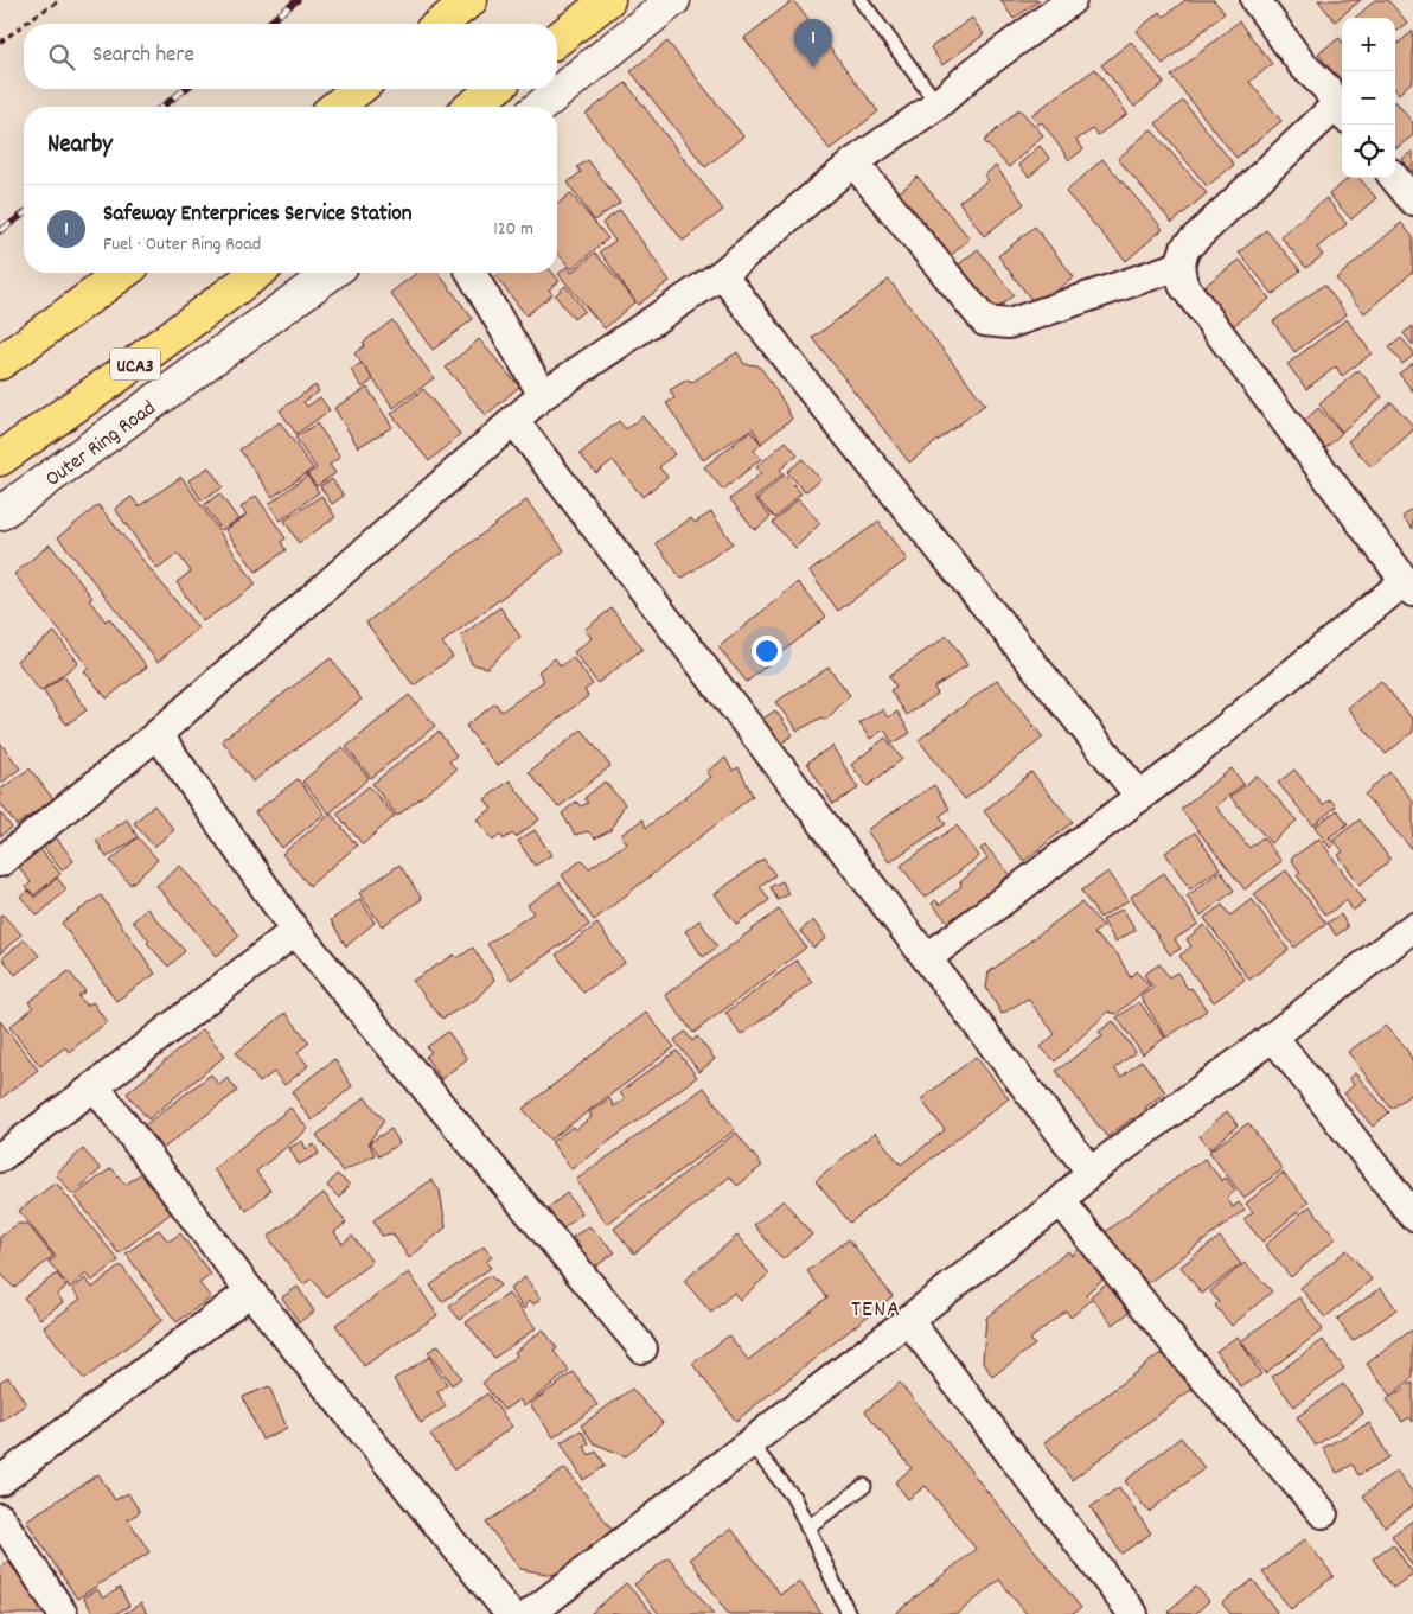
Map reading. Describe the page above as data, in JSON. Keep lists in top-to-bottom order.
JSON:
{
  "streets": {
    "main road": ["UCA3", "Outer Ring Road"]
  },
  "districts": ["TENA"],
  "page": {
    "map_buttons": ["+", "−"],
    "pins": "1",
    "search": "Search here",
    "heading": "Nearby",
    "list": [
      {
        "mark": "1",
        "name": "Safeway Enterprices Service Station",
        "note": "Fuel · Outer Ring Road",
        "value": "120 m"
      }
    ]
  }
}
